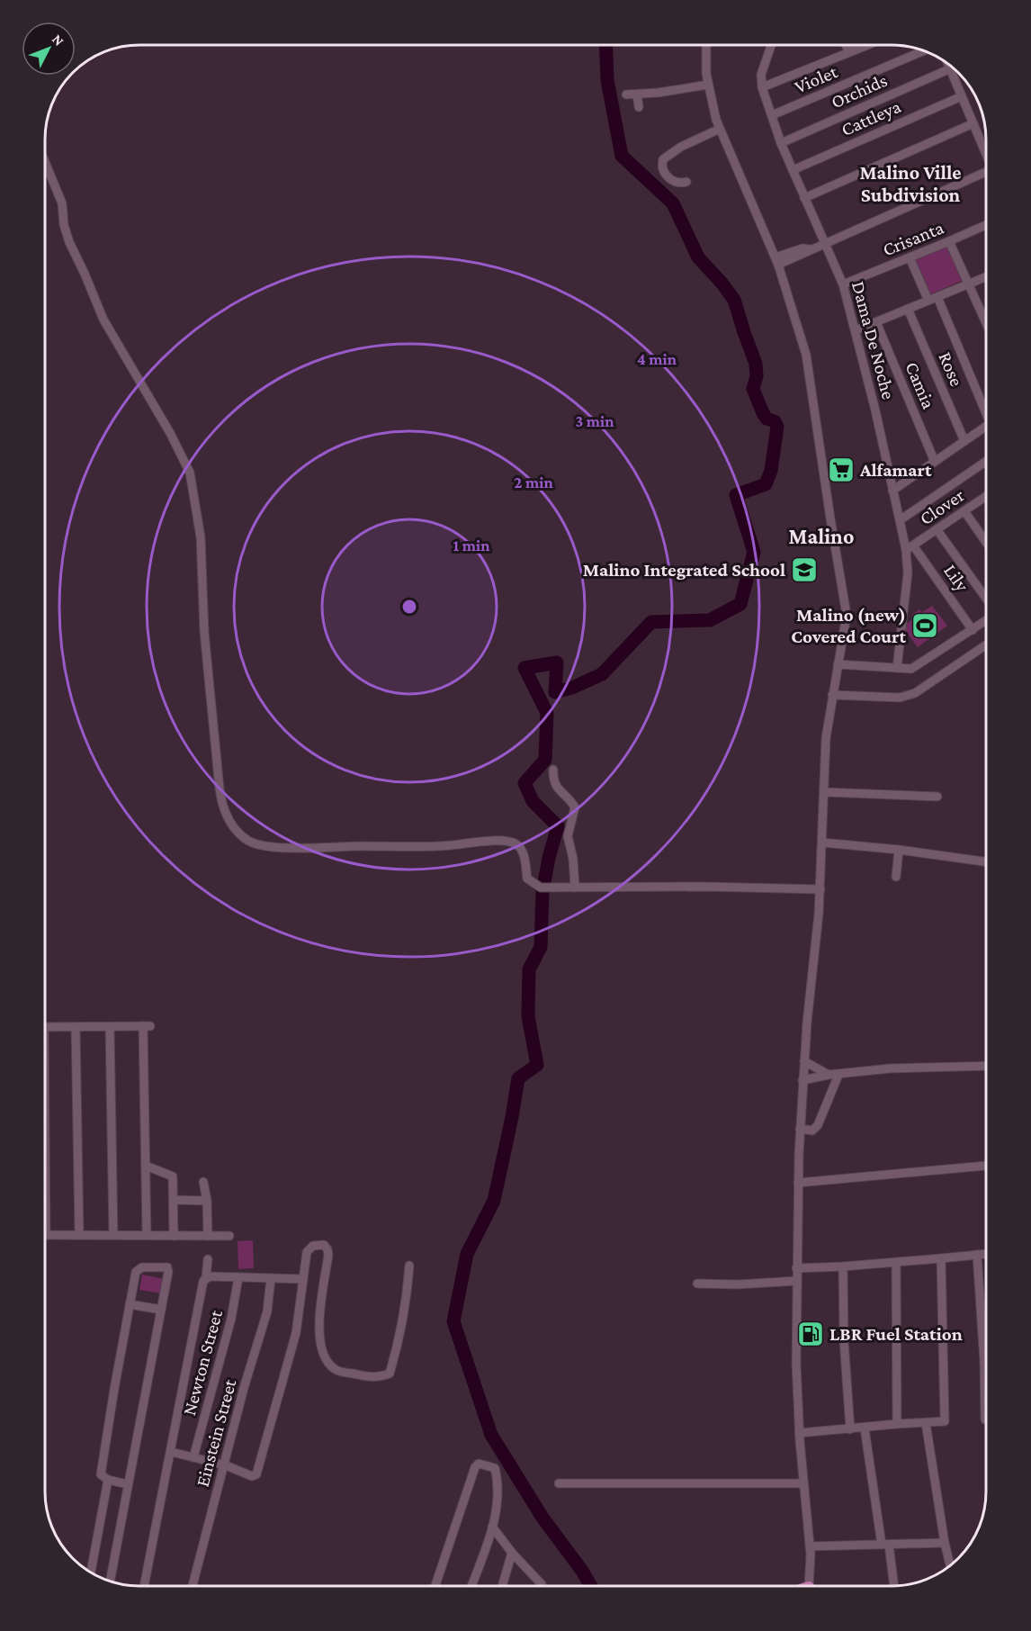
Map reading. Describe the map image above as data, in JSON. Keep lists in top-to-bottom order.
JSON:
{
  "streets": {
    "street": [
      "Violet",
      "Orchids",
      "Cattleya",
      "Crisanta",
      "Dama De Noche",
      "Rose",
      "Camia",
      "Clover",
      "Lily",
      "Newton Street",
      "Einstein Street"
    ]
  },
  "crossings": [
    ["Violet", "Dama De Noche"],
    ["Orchids", "Dama De Noche"],
    ["Cattleya", "Dama De Noche"],
    ["Crisanta", "Dama De Noche"],
    ["Dama De Noche", "Clover"],
    ["Clover", "Lily"]
  ],
  "districts": ["Malino Ville Subdivision", "Malino"],
  "places": {
    "supermarket": ["Alfamart"],
    "school or university": ["Malino Integrated School"],
    "sports": ["Malino (new) Covered Court"],
    "fuel station": ["LBR Fuel Station"]
  },
  "north": "top right",
  "rings": [
    "4 min",
    "3 min",
    "2 min",
    "1 min"
  ]
}
